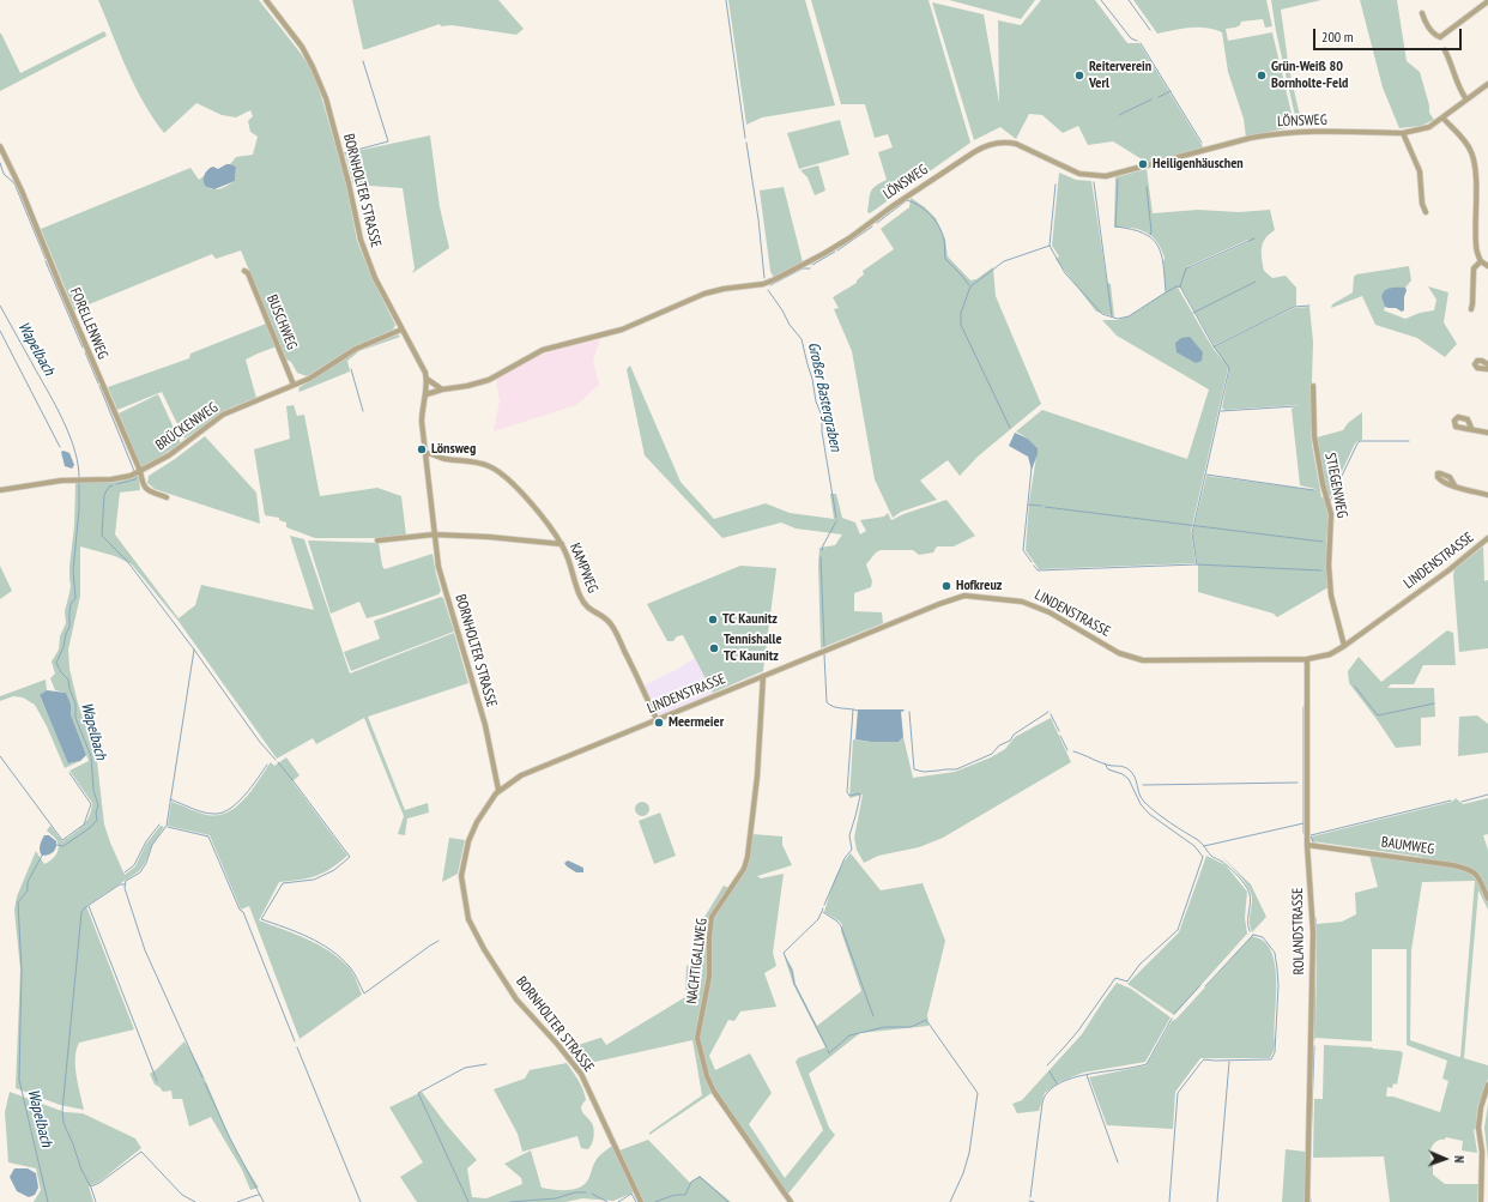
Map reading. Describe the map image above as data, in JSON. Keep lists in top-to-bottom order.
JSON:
{
  "streets": {
    "street": [
      "LÖNSWEG",
      "BORNHOLTER STRASSE",
      "BUSCHWEG",
      "FORELLENWEG",
      "BRÜCKENWEG",
      "STIEGENWEG",
      "LINDENSTRASSE",
      "KAMPWEG",
      "BAUMWEG",
      "ROLANDSTRASSE",
      "NACHTIGALLWEG"
    ]
  },
  "crossings": [
    ["LÖNSWEG", "BORNHOLTER STRASSE"],
    ["BORNHOLTER STRASSE", "BRÜCKENWEG"],
    ["BORNHOLTER STRASSE", "LINDENSTRASSE"],
    ["BORNHOLTER STRASSE", "KAMPWEG"],
    ["BUSCHWEG", "BRÜCKENWEG"],
    ["FORELLENWEG", "BRÜCKENWEG"],
    ["STIEGENWEG", "LINDENSTRASSE"],
    ["LINDENSTRASSE", "KAMPWEG"],
    ["LINDENSTRASSE", "ROLANDSTRASSE"],
    ["LINDENSTRASSE", "NACHTIGALLWEG"],
    ["BAUMWEG", "ROLANDSTRASSE"]
  ],
  "water": ["Wapelbach", "Großer Bastergraben"],
  "places": [
    "Reiterverein Verl",
    "Grün-Weiß 80 Bornholte-Feld",
    "Heiligenhäuschen",
    "Lönsweg",
    "Hofkreuz",
    "TC Kaunitz",
    "Tennishalle TC Kaunitz",
    "Meermeier"
  ],
  "scale_bar": "200 m",
  "north": "right"
}
